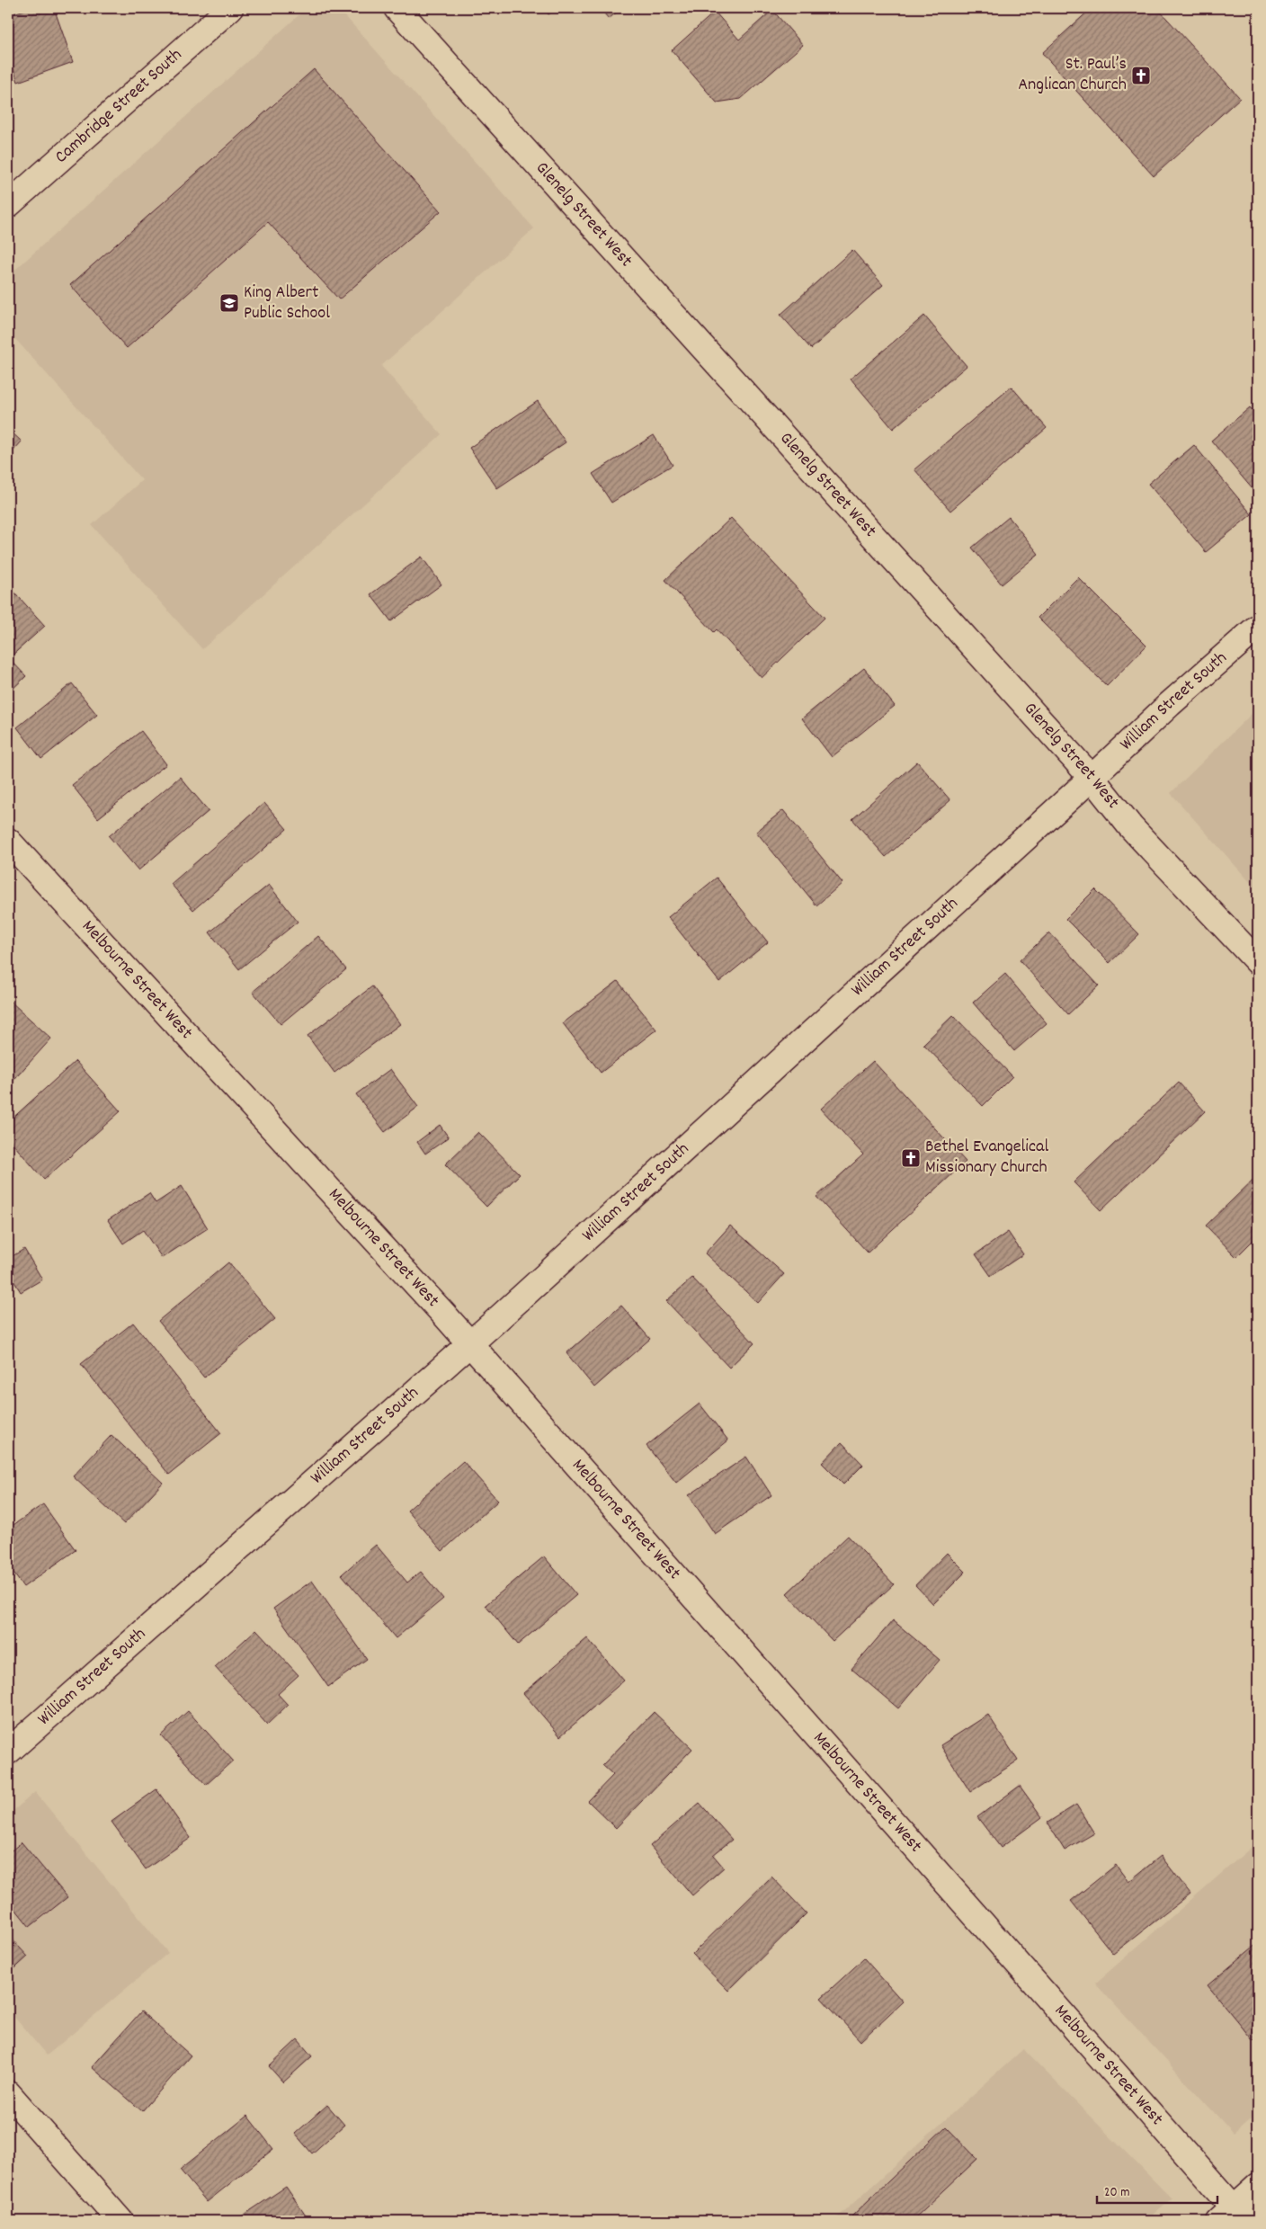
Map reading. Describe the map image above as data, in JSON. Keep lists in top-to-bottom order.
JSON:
{
  "streets": {
    "street": [
      "Cambridge Street South",
      "Glenelg Street West",
      "William Street South",
      "Melbourne Street West"
    ]
  },
  "crossings": [
    ["Glenelg Street West", "William Street South"],
    ["William Street South", "Melbourne Street West"]
  ],
  "places": {
    "church": ["St. Paul’s Anglican Church", "Bethel Evangelical Missionary Church"],
    "school or university": ["King Albert Public School"]
  },
  "scale_bar": "20 m"
}
